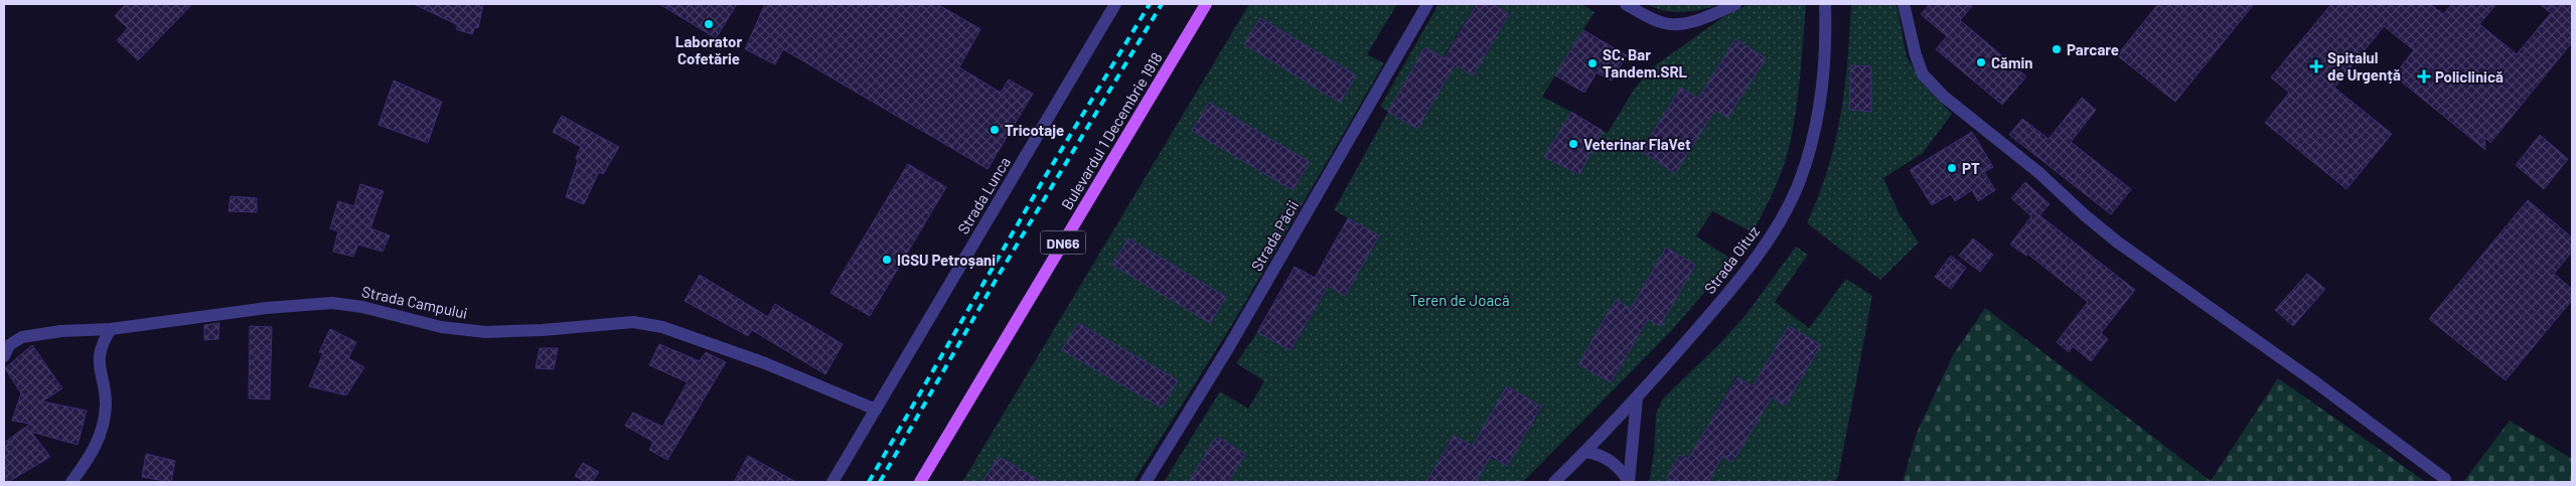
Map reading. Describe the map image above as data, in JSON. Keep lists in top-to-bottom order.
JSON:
{
  "streets": {
    "main road": ["Bulevardul 1 Decembrie 1918", "DN66"],
    "street": [
      "Strada Lunca",
      "Strada Păcii",
      "Strada Oituz",
      "Strada Campului"
    ]
  },
  "crossings": [
    ["Strada Lunca", "Strada Campului"]
  ],
  "parks": ["Teren de Joacă"],
  "places": {
    "other": [
      "Laborator Cofetărie",
      "Parcare",
      "Cămin",
      "SC. Bar Tandem.SRL",
      "Tricotaje",
      "Veterinar FlaVet",
      "PT",
      "IGSU Petroșani"
    ],
    "health": ["Spitalul de Urgență", "Policlinică"]
  }
}
